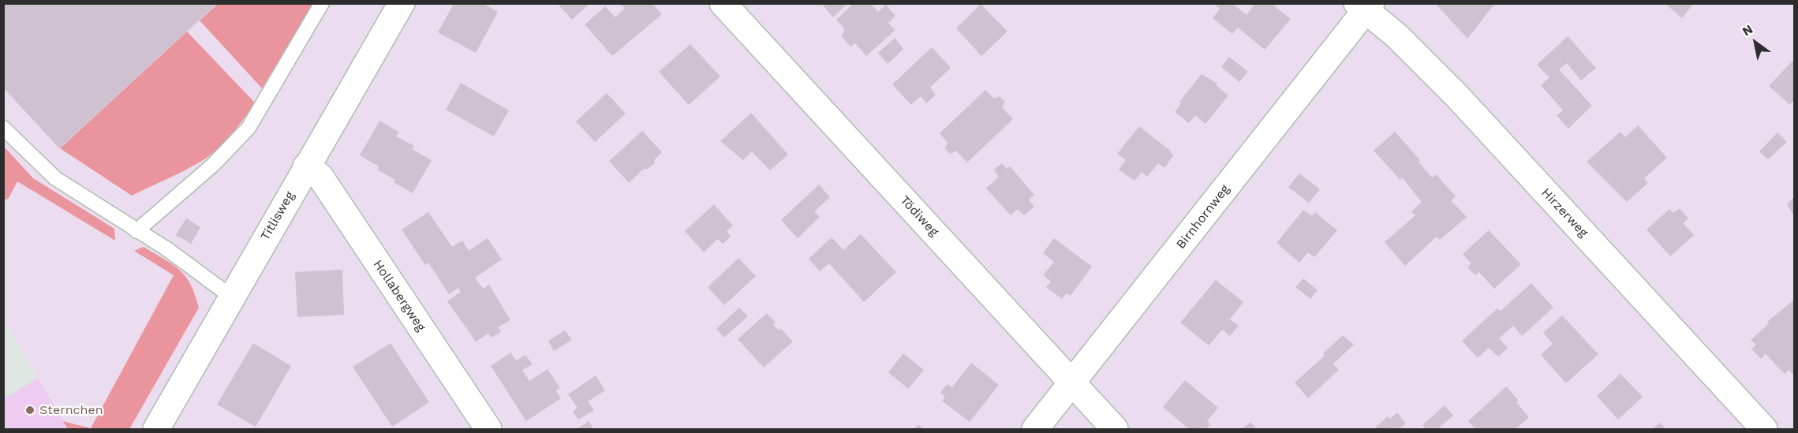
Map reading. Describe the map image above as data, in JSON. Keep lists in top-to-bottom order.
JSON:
{
  "streets": {
    "street": [
      "Hirzerweg",
      "Titlisweg",
      "Tödiweg",
      "Birnhornweg",
      "Hollabergweg"
    ]
  },
  "crossings": [
    ["Hirzerweg", "Birnhornweg"],
    ["Titlisweg", "Hollabergweg"],
    ["Tödiweg", "Birnhornweg"]
  ],
  "places": ["Sternchen"],
  "north": "top left"
}
